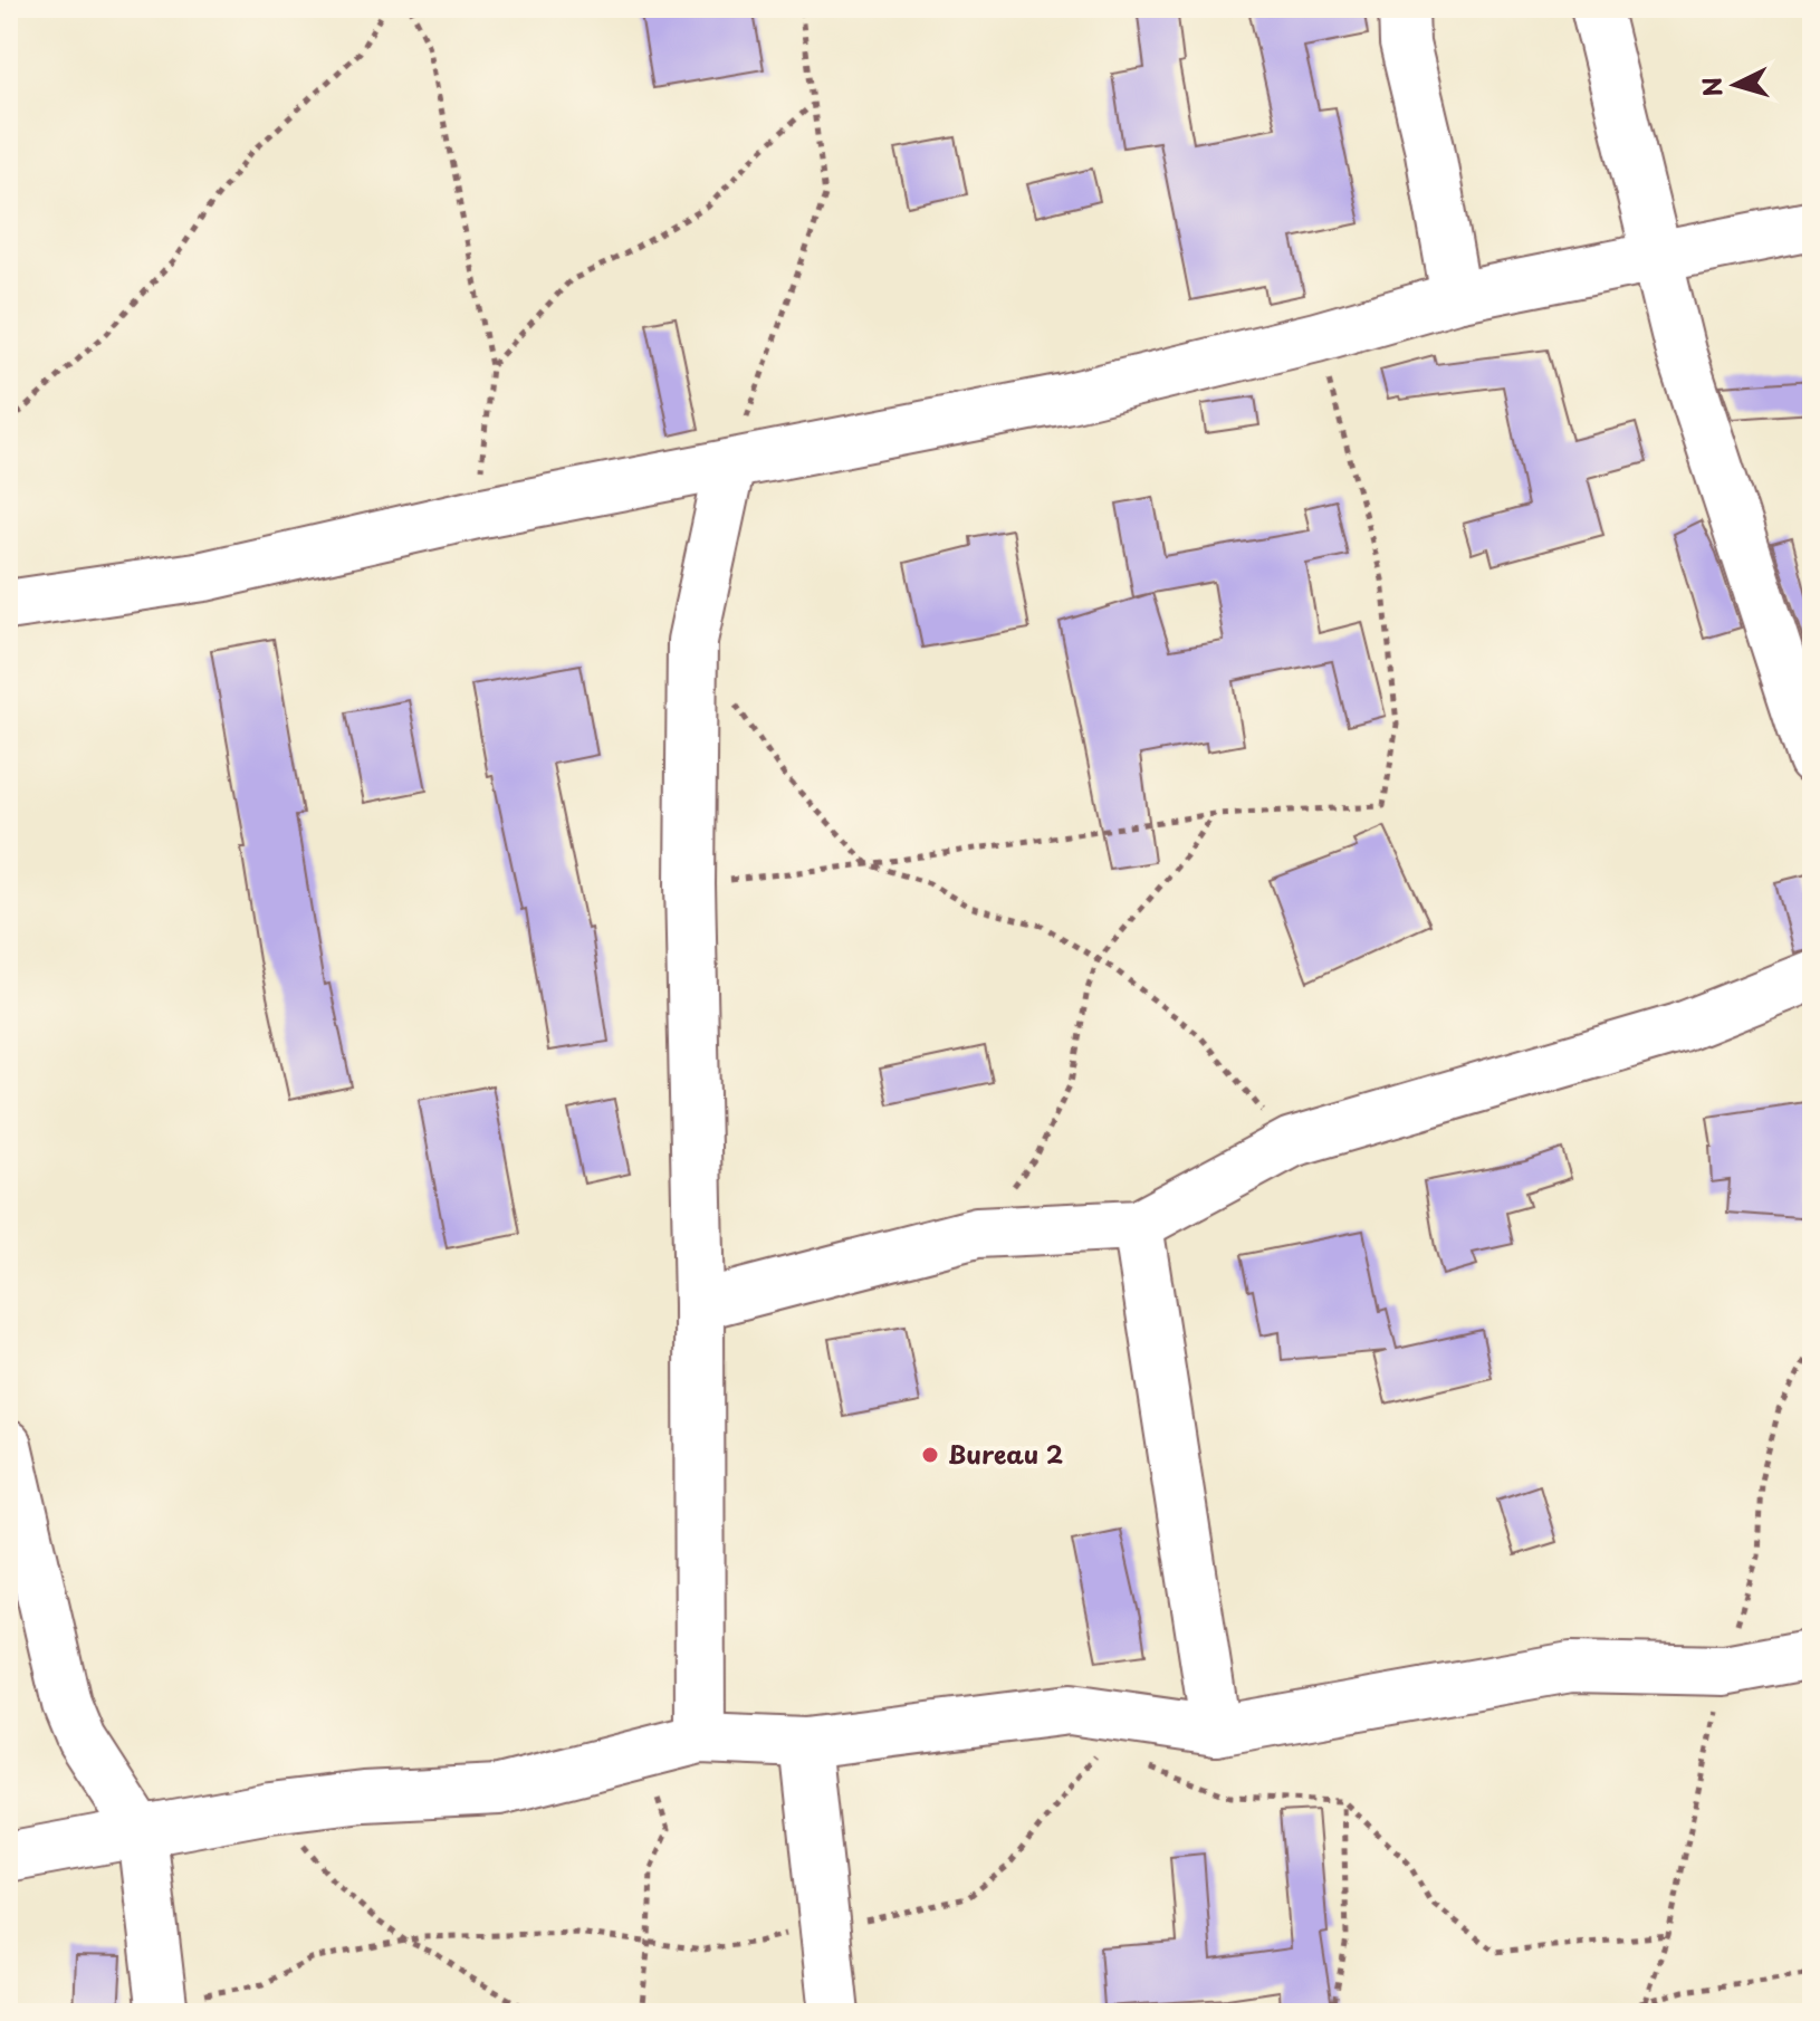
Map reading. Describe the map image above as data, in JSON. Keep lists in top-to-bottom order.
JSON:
{
  "places": ["Bureau 2"],
  "north": "left"
}
